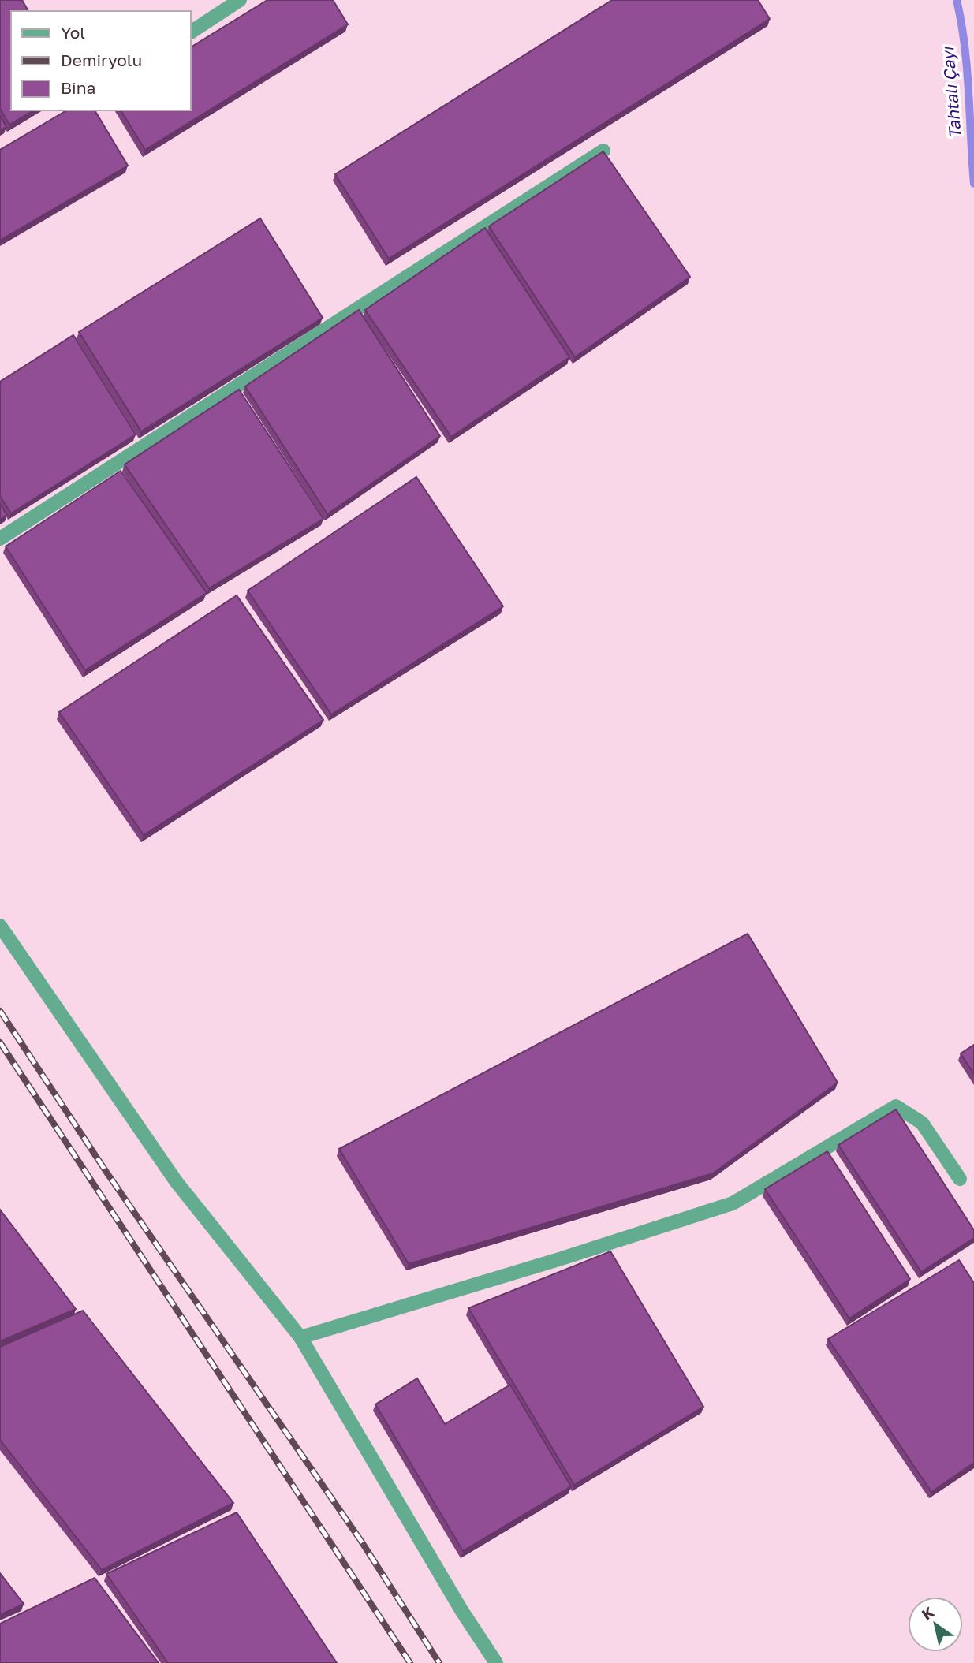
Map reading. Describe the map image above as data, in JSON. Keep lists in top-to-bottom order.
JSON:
{
  "water": ["Tahtalı Çayı"],
  "legend": ["Yol", "Demiryolu", "Bina"],
  "north": "top left"
}
